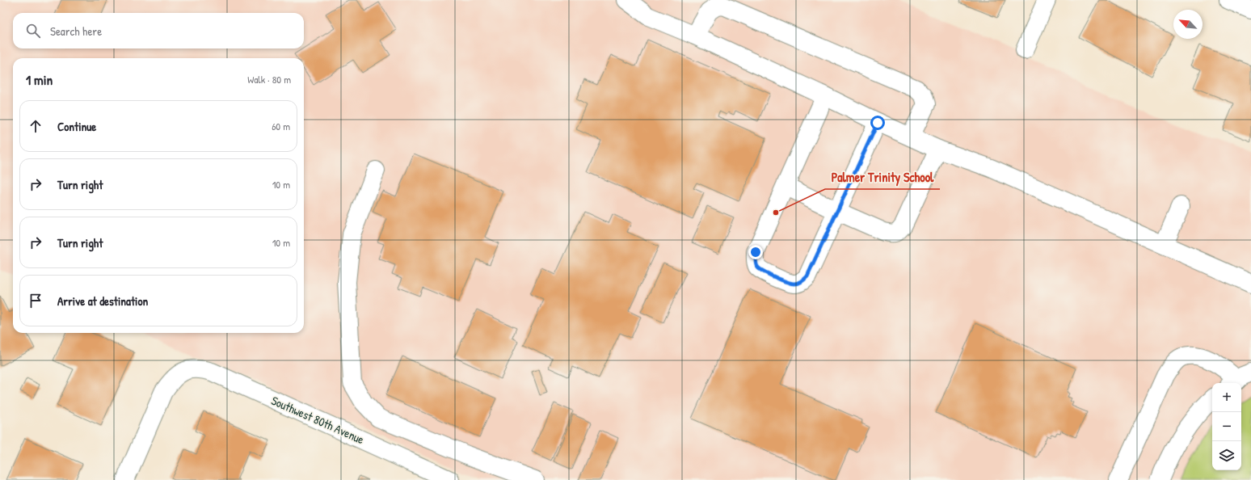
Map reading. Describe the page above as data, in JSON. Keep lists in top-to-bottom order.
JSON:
{
  "streets": {
    "street": ["Southwest 80th Avenue"]
  },
  "places": ["Palmer Trinity School"],
  "north": "top left",
  "page": {
    "search": "Search here",
    "heading": ["1 min", "Walk · 80 m"],
    "list": [
      ["Continue", "60 m"],
      ["Turn right", "10 m"],
      ["Turn right", "10 m"],
      "Arrive at destination"
    ],
    "map_buttons": ["+", "−"]
  }
}
